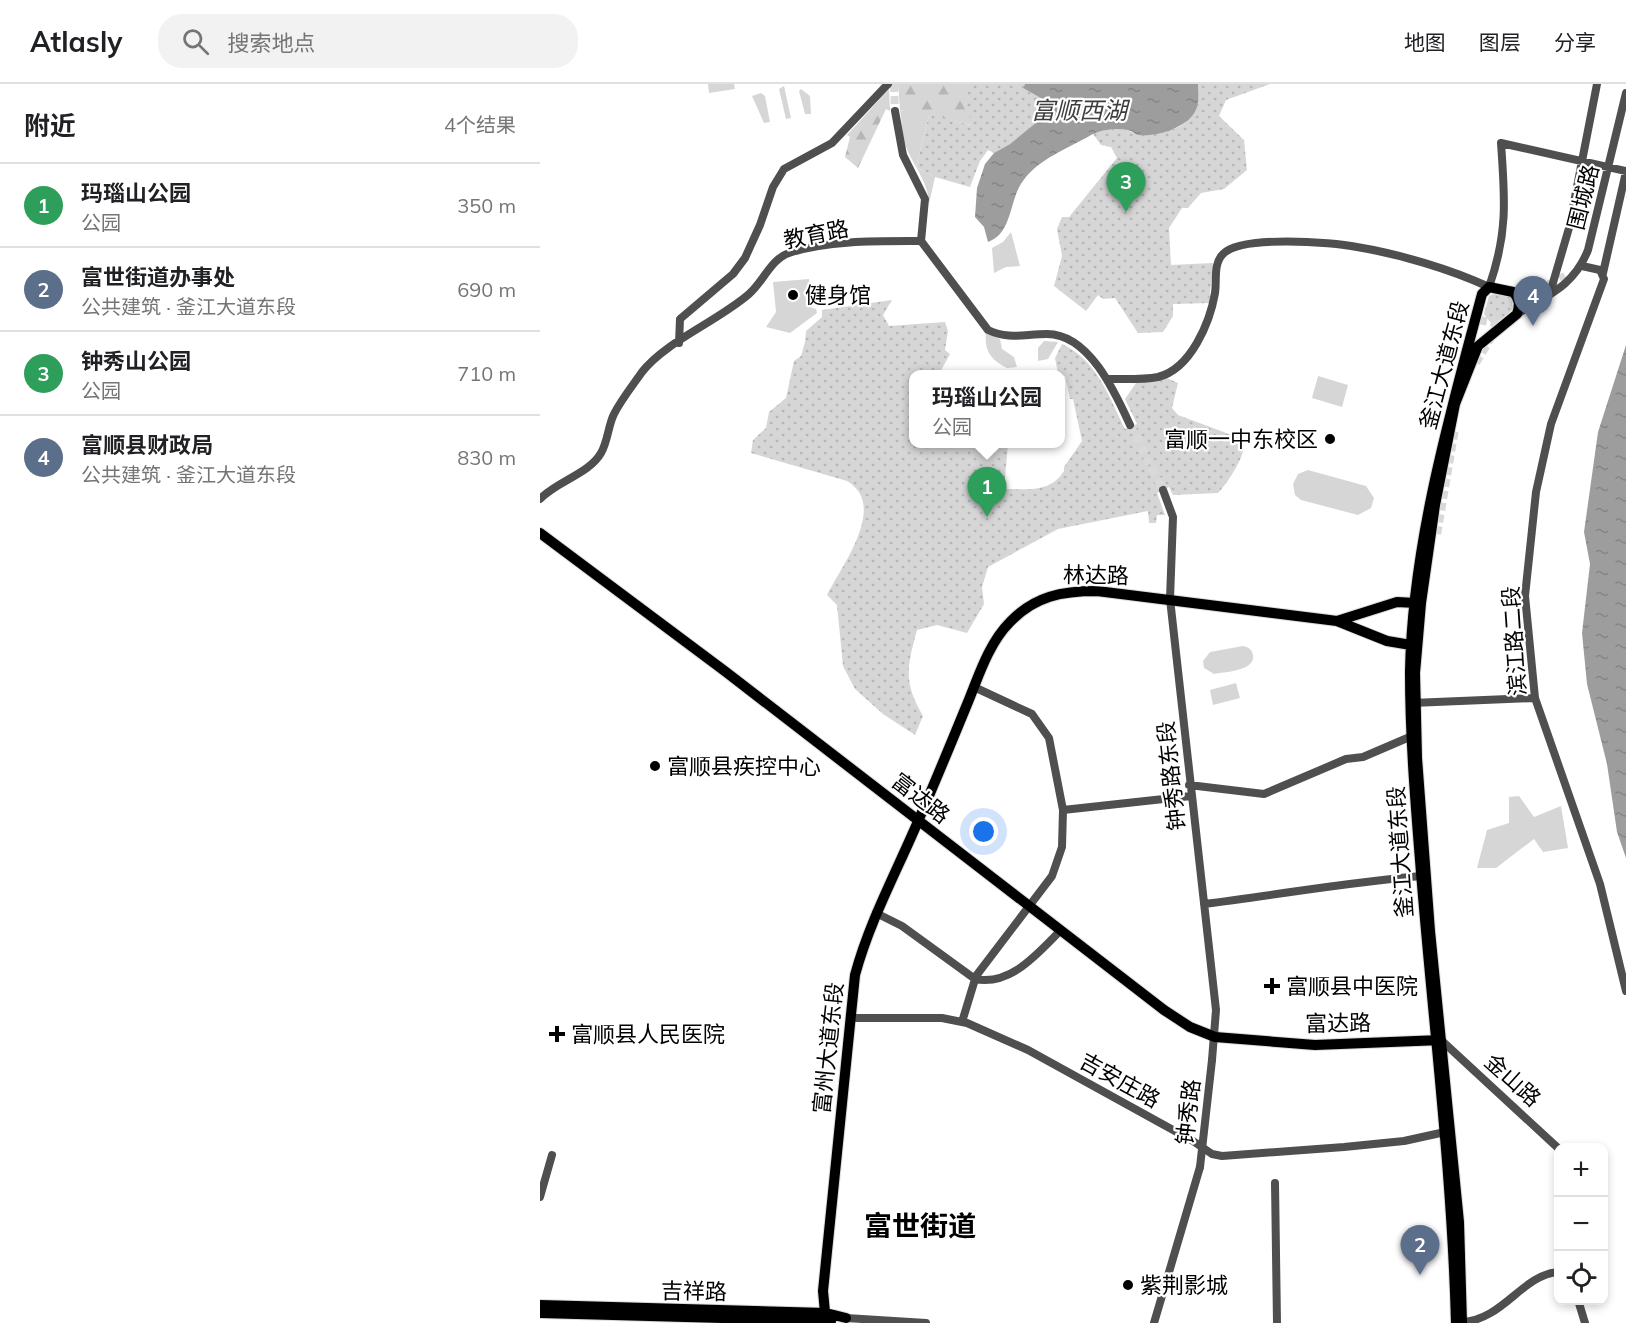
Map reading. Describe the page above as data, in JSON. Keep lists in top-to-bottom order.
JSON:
{
  "streets": {
    "main road": [
      "釜江大道东段",
      "林达路",
      "富达路",
      "富州大道东段",
      "吉祥路"
    ],
    "street": [
      "围城路",
      "教育路",
      "滨江路二段",
      "钟秀路东段",
      "吉安庄路",
      "金山路",
      "钟秀路"
    ]
  },
  "crossings": [
    ["围城路", "釜江大道东段"],
    ["釜江大道东段", "富达路"],
    ["釜江大道东段", "吉安庄路"],
    ["釜江大道东段", "金山路"],
    ["林达路", "钟秀路东段"],
    ["林达路", "富达路"],
    ["林达路", "富州大道东段"],
    ["钟秀路东段", "富达路"],
    ["钟秀路东段", "钟秀路"],
    ["富达路", "富州大道东段"],
    ["富达路", "金山路"],
    ["富州大道东段", "吉安庄路"],
    ["富州大道东段", "吉祥路"]
  ],
  "districts": ["富世街道"],
  "water": ["富顺西湖"],
  "places": {
    "other": [
      "健身馆",
      "富顺一中东校区",
      "富顺县疾控中心",
      "紫荆影城"
    ],
    "health": ["富顺县中医院", "富顺县人民医院"]
  },
  "page": {
    "header": "Atlasly",
    "search": "搜索地点",
    "nav": ["地图", "图层", "分享"],
    "heading": ["附近", "4个结果"],
    "list": [
      {
        "mark": "1",
        "name": "玛瑙山公园",
        "note": "公园",
        "value": "350 m"
      },
      {
        "mark": "2",
        "name": "富世街道办事处",
        "note": "公共建筑 · 釜江大道东段",
        "value": "690 m"
      },
      {
        "mark": "3",
        "name": "钟秀山公园",
        "note": "公园",
        "value": "710 m"
      },
      {
        "mark": "4",
        "name": "富顺县财政局",
        "note": "公共建筑 · 釜江大道东段",
        "value": "830 m"
      }
    ],
    "pins": [
      "3",
      "4",
      "1",
      "2"
    ],
    "popup": ["玛瑙山公园", "公园"],
    "map_buttons": ["+", "−"]
  }
}
